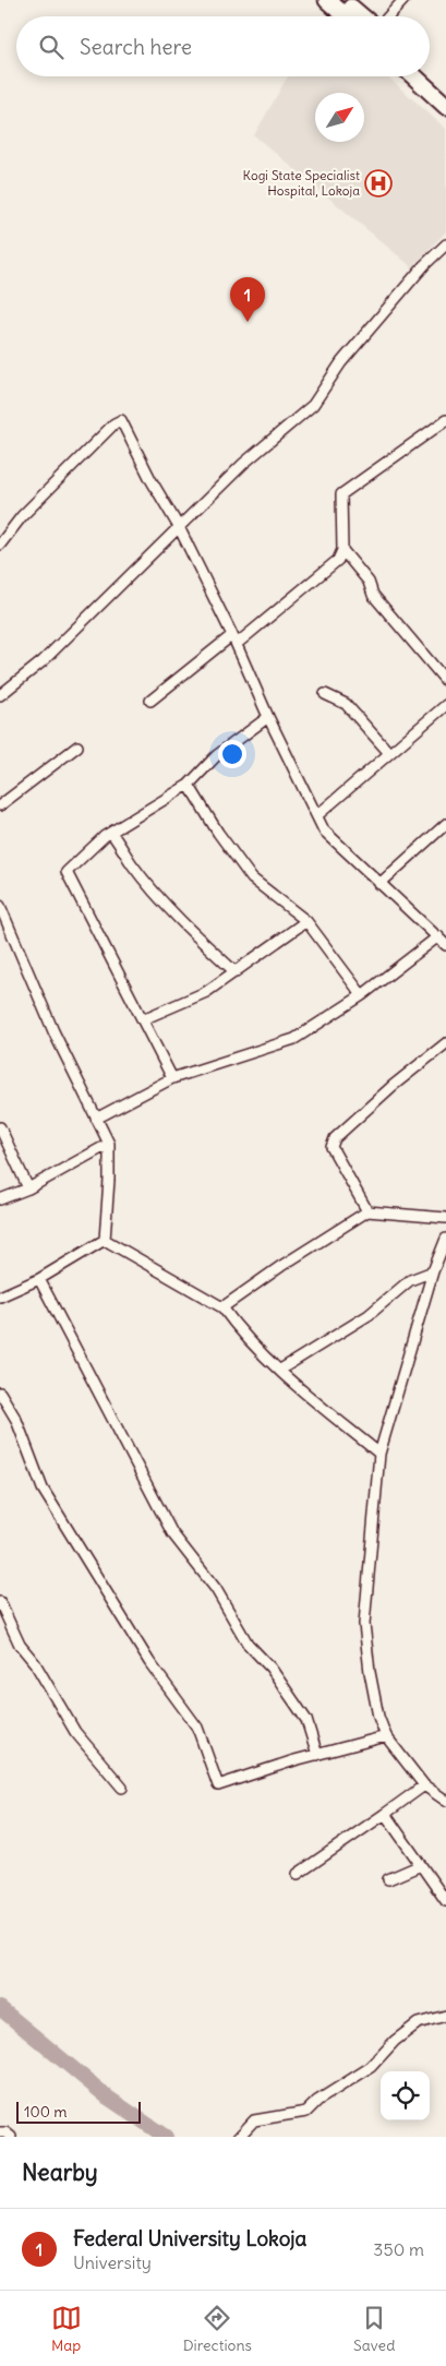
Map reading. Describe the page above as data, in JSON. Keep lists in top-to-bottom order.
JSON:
{
  "places": {
    "hospital": ["Kogi State Specialist Hospital, Lokoja"]
  },
  "scale_bar": "100 m",
  "north": "top right",
  "page": {
    "search": "Search here",
    "pins": "1",
    "scale": "100 m",
    "heading": "Nearby",
    "list": [
      {
        "mark": "1",
        "name": "Federal University Lokoja",
        "note": "University",
        "value": "350 m"
      }
    ],
    "nav": ["Map", "Directions", "Saved"]
  }
}
